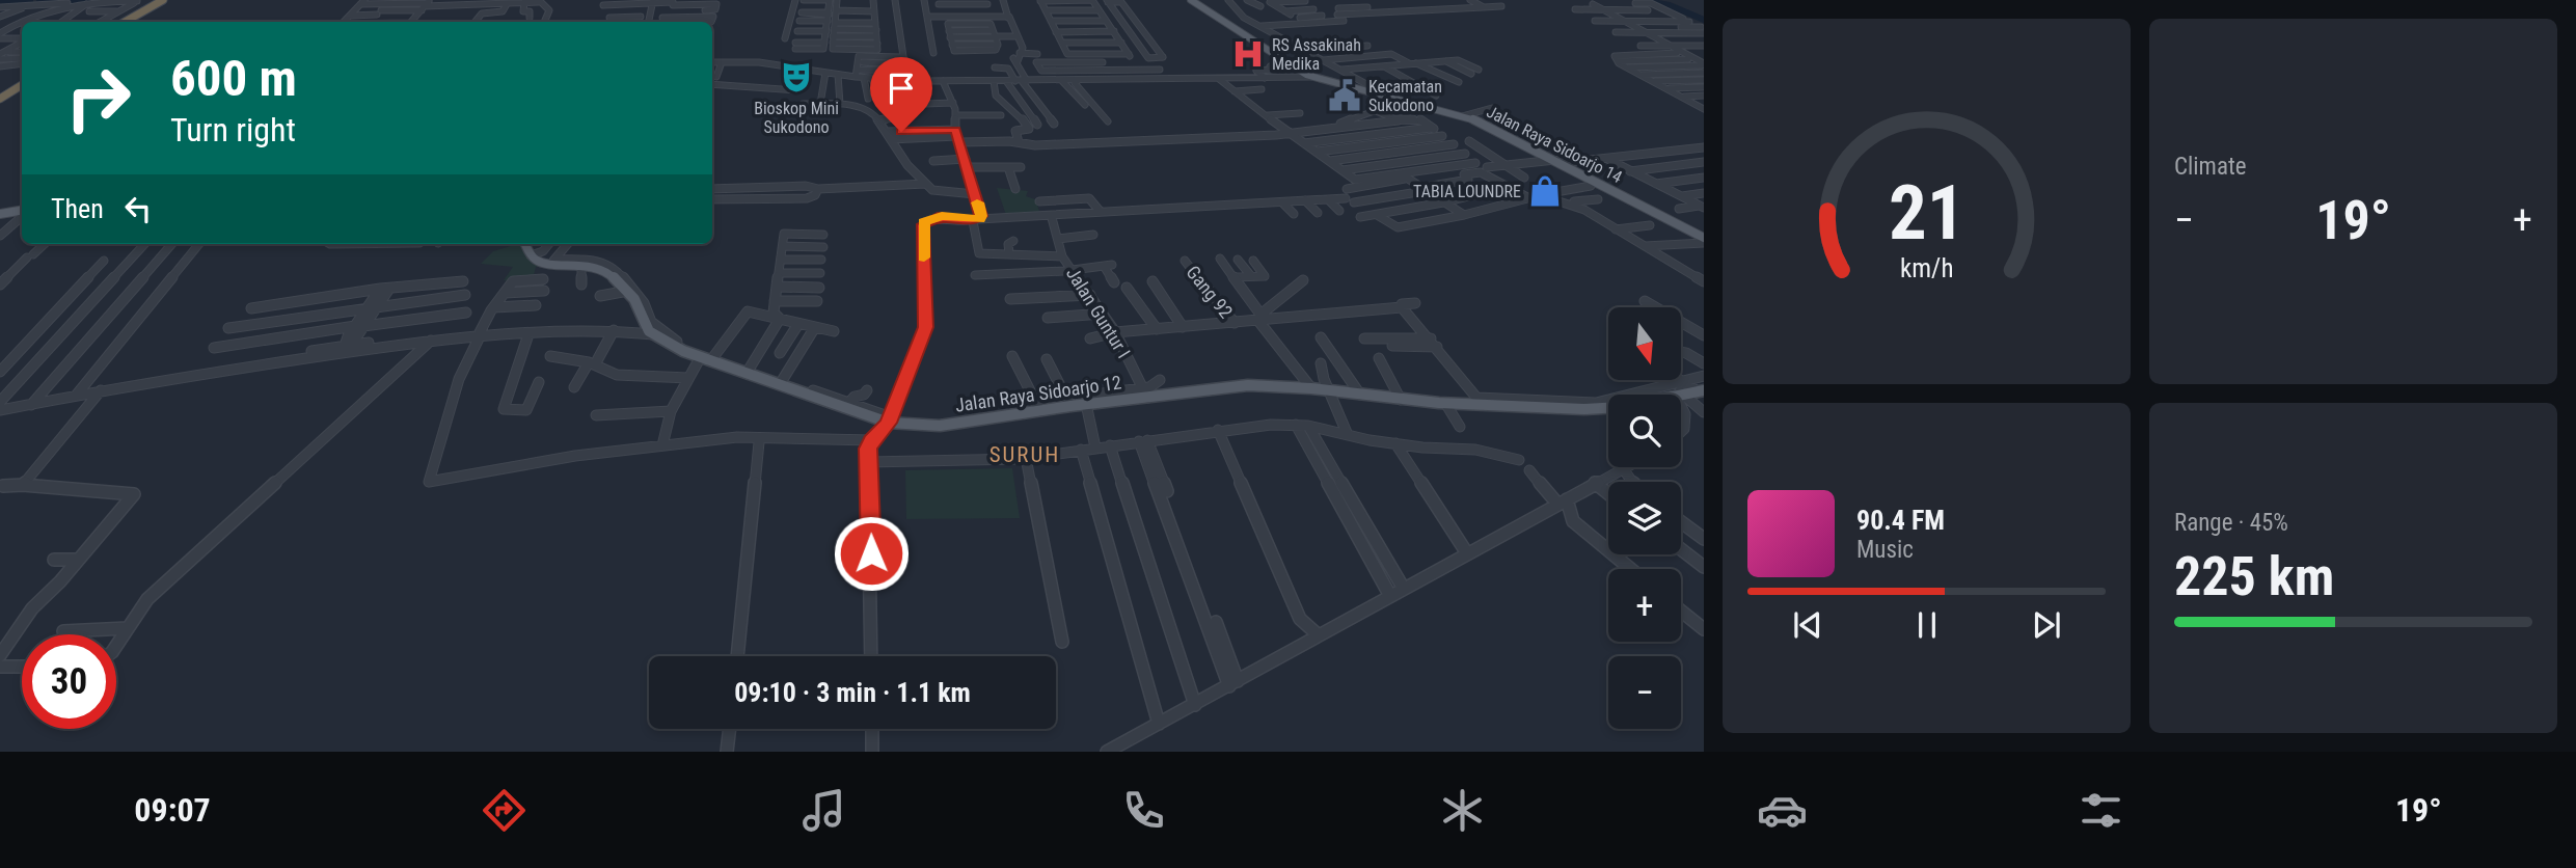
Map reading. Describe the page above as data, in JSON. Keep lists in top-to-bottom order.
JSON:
{
  "streets": {
    "main road": ["Jalan Raya Sidoarjo 14", "Jalan Raya Sidoarjo 12"],
    "street": ["Gang 92", "Jalan Guntur I"]
  },
  "crossings": [
    ["Jalan Guntur I", "Jalan Raya Sidoarjo 12"]
  ],
  "districts": ["SURUH"],
  "places": {
    "hospital": ["RS Assakinah Medika"],
    "theatre": ["Bioskop Mini Sukodono"],
    "public building": ["Kecamatan Sukodono"],
    "shop": ["TABIA LOUNDRE"]
  },
  "north": "bottom",
  "page": {
    "tile": [
      "Climate",
      ["Range · 45%", "225 km"]
    ],
    "turn": ["600 m", "Turn right"],
    "then": "Then",
    "heat": ["−", "19°", "+"],
    "map_buttons": ["+", "−"],
    "song": ["90.4 FM", "Music"],
    "limit": "30",
    "trip": "09:10 · 3 min · 1.1 km",
    "tabs": ["09:07", "19°"],
    "gauge": ["21", "km/h"]
  }
}
